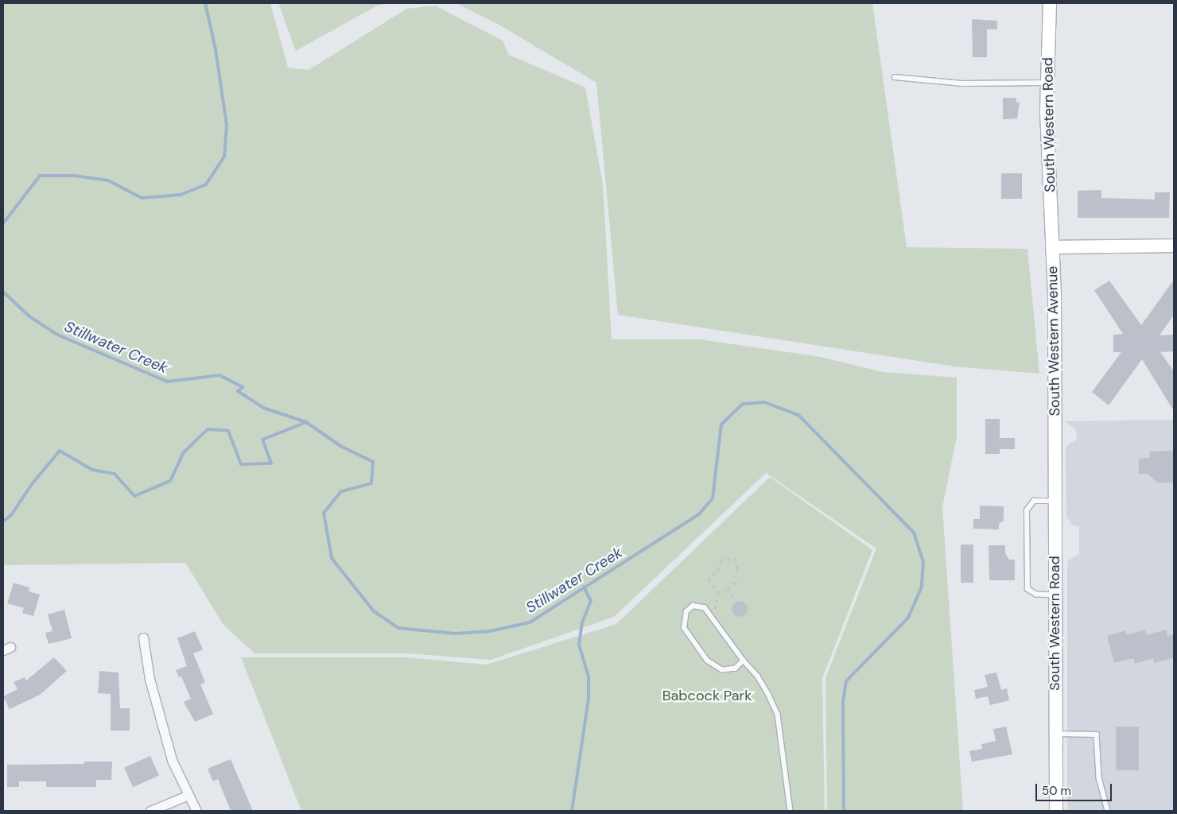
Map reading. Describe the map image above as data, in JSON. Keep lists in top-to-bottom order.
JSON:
{
  "streets": {
    "main road": ["South Western Road", "South Western Avenue"]
  },
  "crossings": [
    ["South Western Road", "South Western Avenue"]
  ],
  "water": ["Stillwater Creek"],
  "parks": ["Babcock Park"],
  "scale_bar": "50 m"
}
